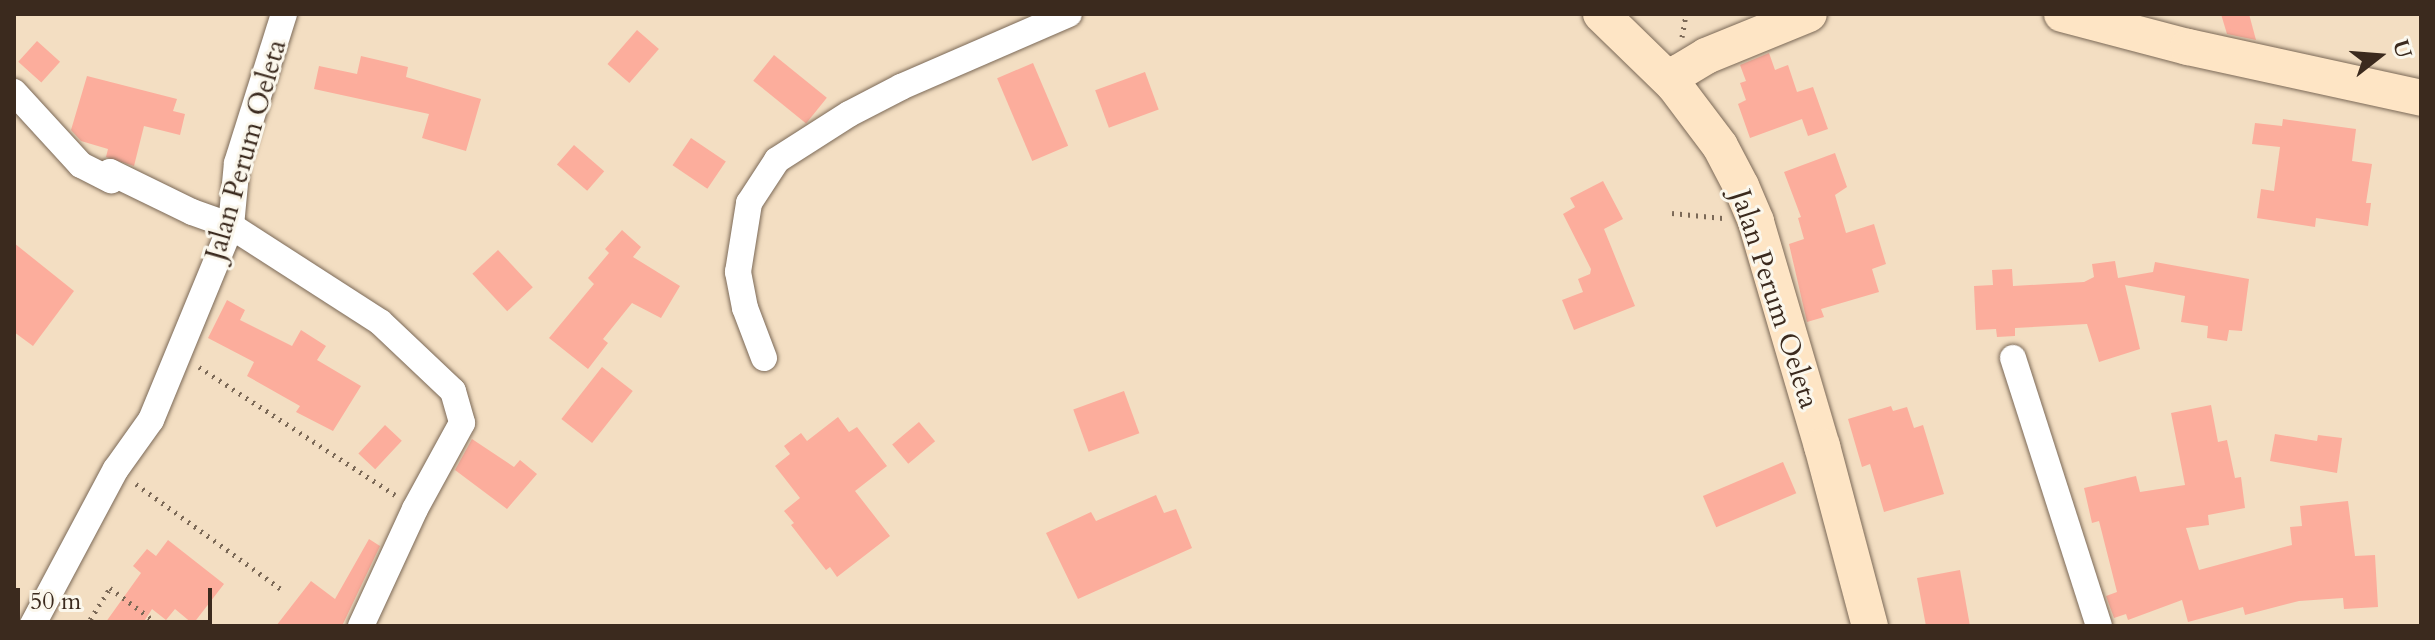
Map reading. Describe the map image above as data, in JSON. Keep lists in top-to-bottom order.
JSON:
{
  "streets": {
    "street": ["Jalan Perum Oeleta"]
  },
  "scale_bar": "50 m",
  "north": "right"
}
